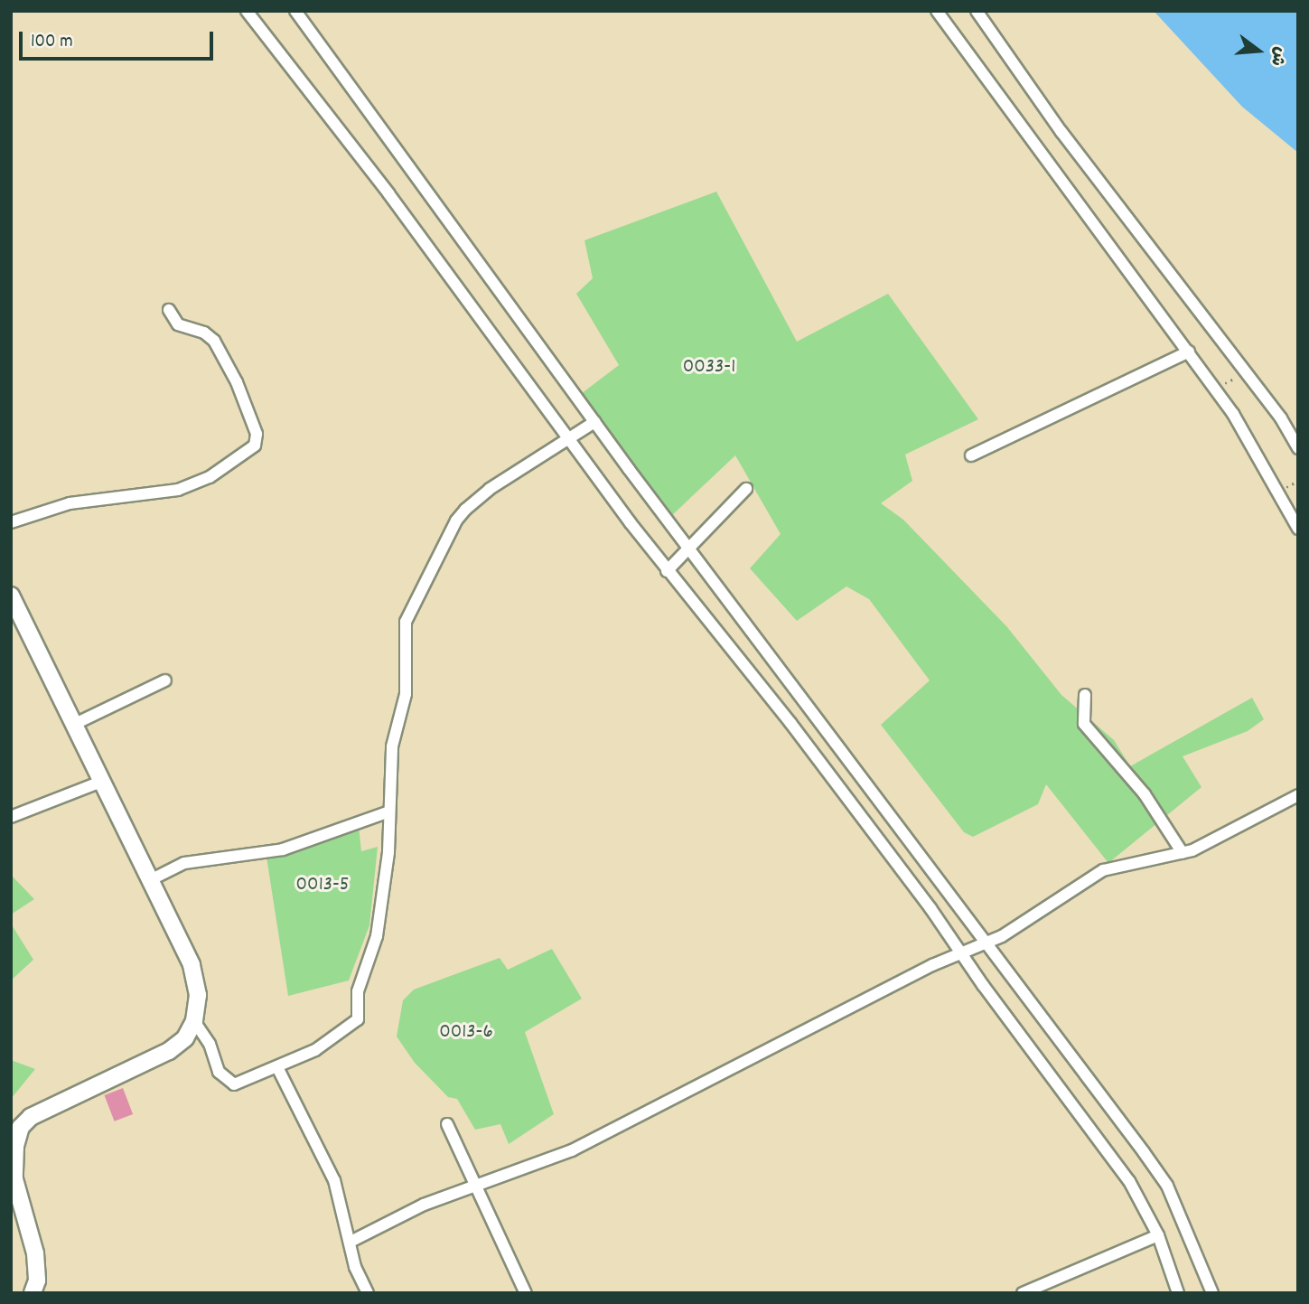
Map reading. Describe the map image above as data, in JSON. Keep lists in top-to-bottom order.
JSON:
{
  "parks": ["0033-1", "0013-5", "0013-6"],
  "scale_bar": "100 m",
  "north": "right"
}
